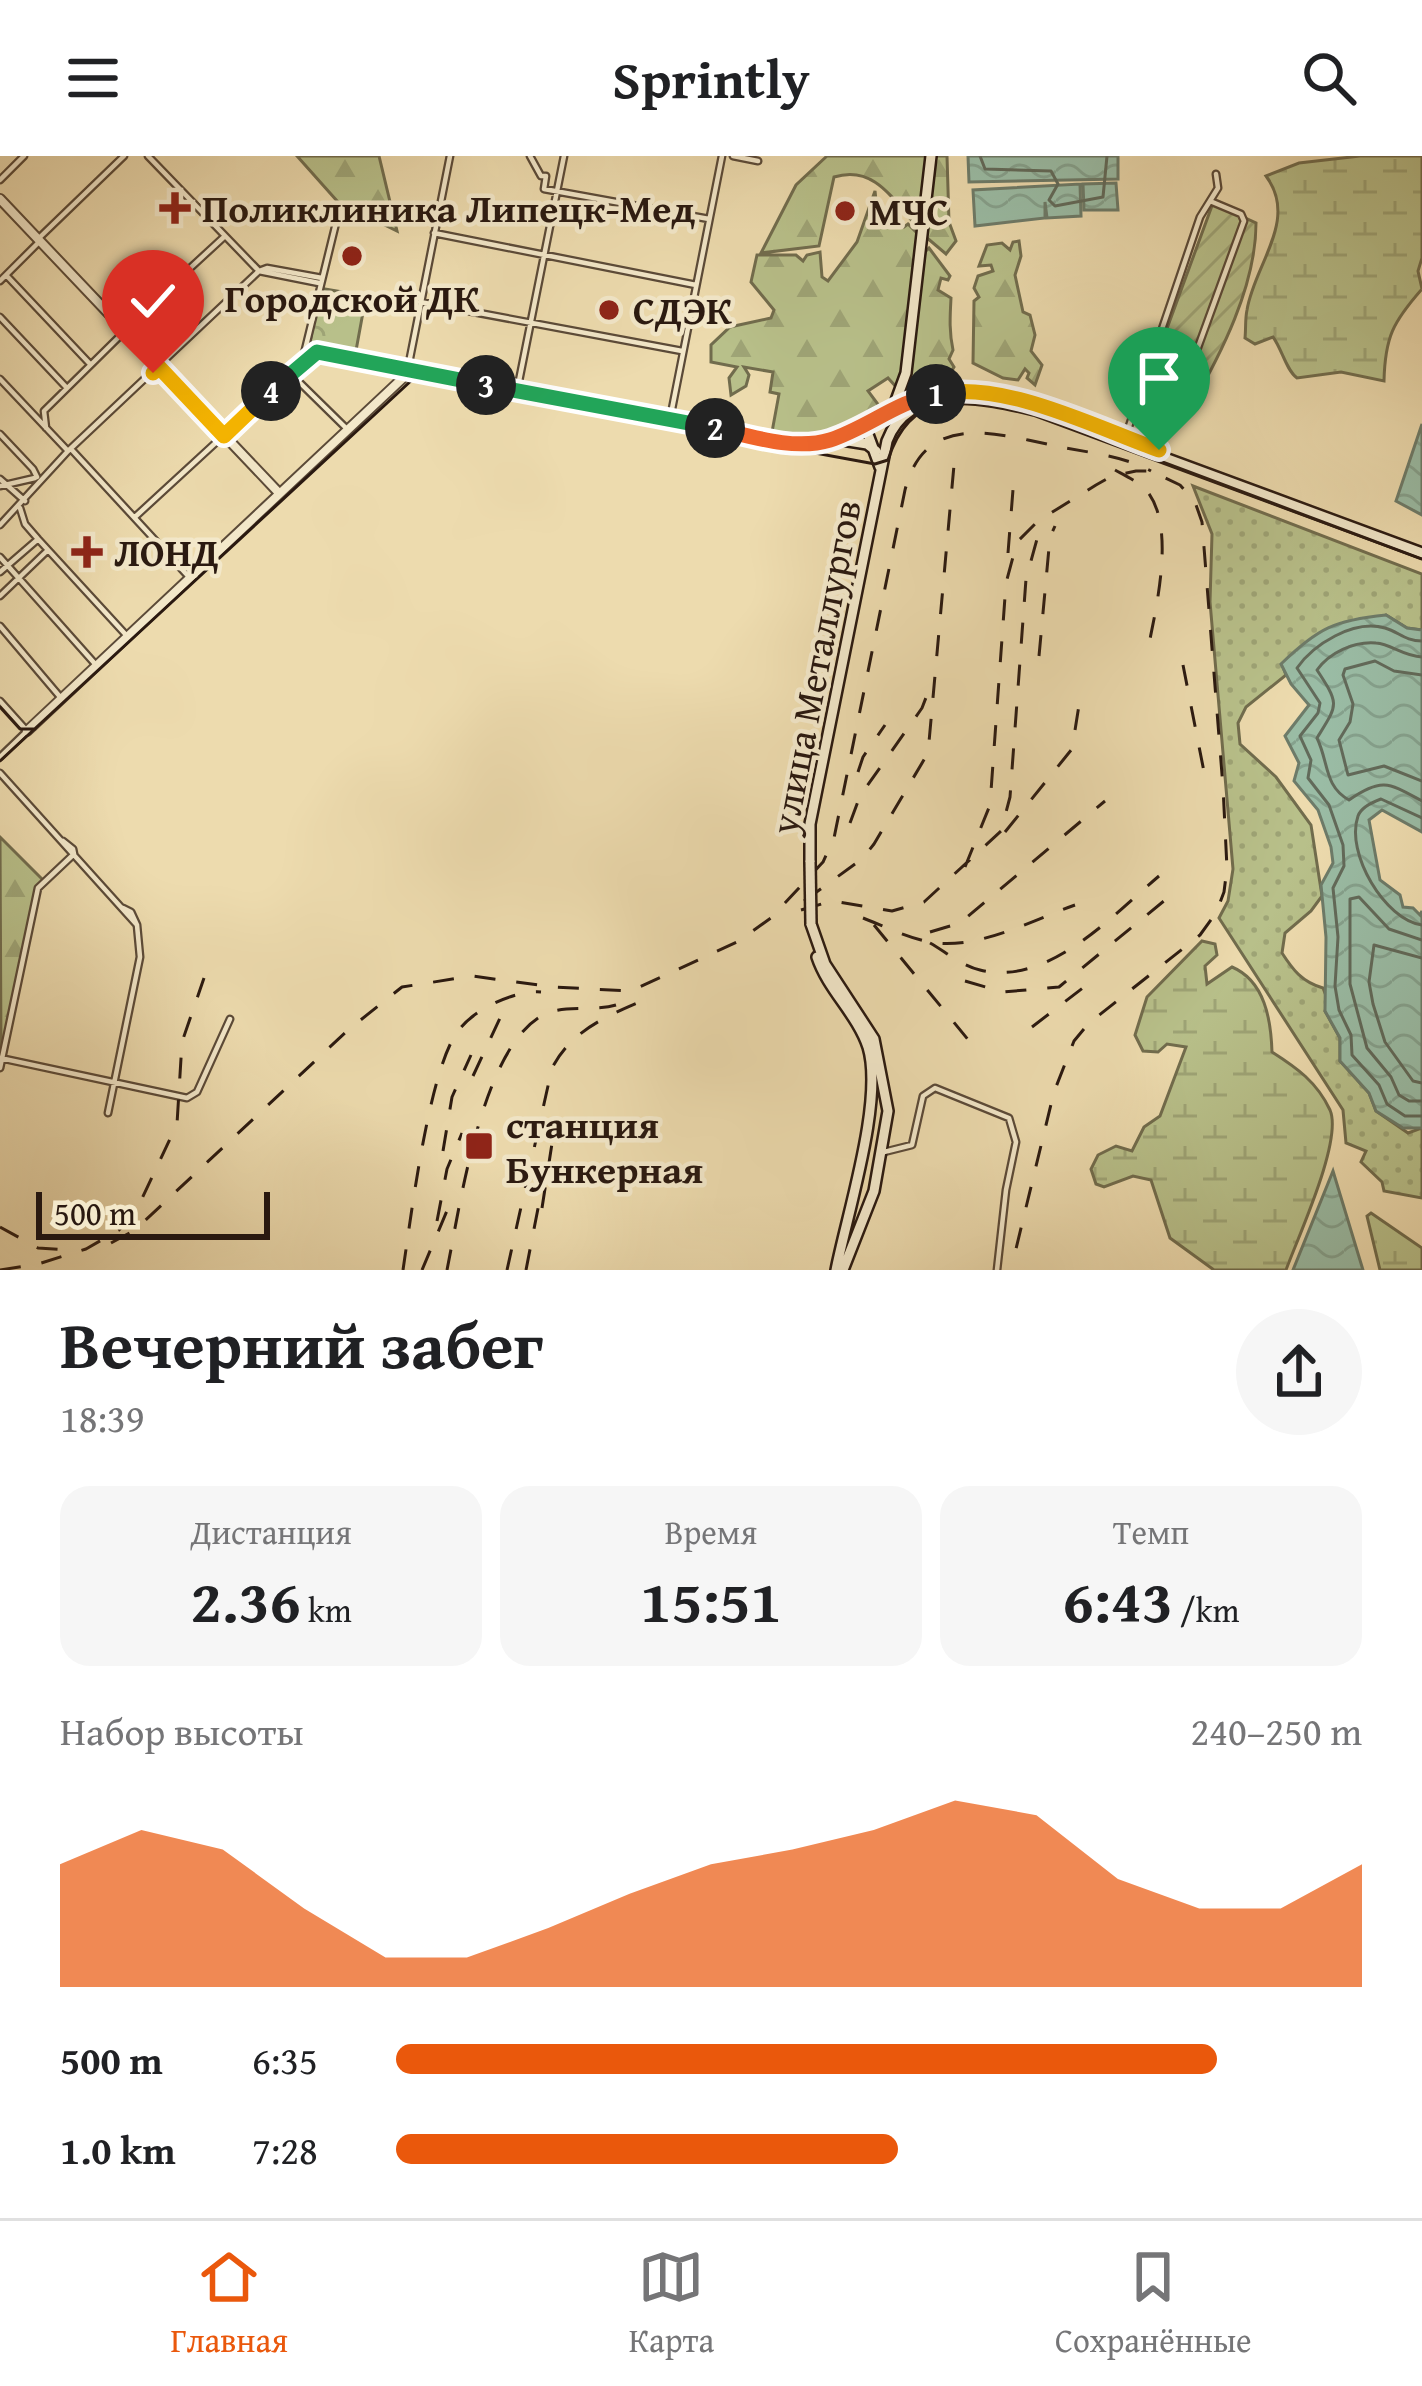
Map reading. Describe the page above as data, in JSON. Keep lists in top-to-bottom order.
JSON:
{
  "streets": {
    "main road": ["улица Металлургов"]
  },
  "places": {
    "health": ["Поликлиника Липецк-Мед", "ЛОНД"],
    "other": ["МЧС", "Городской ДК", "СДЭК"],
    "transit": ["станция Бункерная"]
  },
  "scale_bar": "500 m",
  "page": {
    "header": "Sprintly",
    "pins": [
      "3",
      "4",
      "1",
      "2"
    ],
    "scale": "500 m",
    "heading": ["Вечерний забег", "18:39"],
    "stats": [
      ["Дистанция", "2.36 km"],
      ["Время", "15:51"],
      ["Темп", "6:43 /km"]
    ],
    "chart": ["Набор высоты", "240–250 m"],
    "list": [
      {
        "name": "500 m",
        "note": "6:35"
      },
      {
        "name": "1.0 km",
        "note": "7:28"
      }
    ],
    "tabs": ["Главная", "Карта", "Сохранённые"]
  }
}
